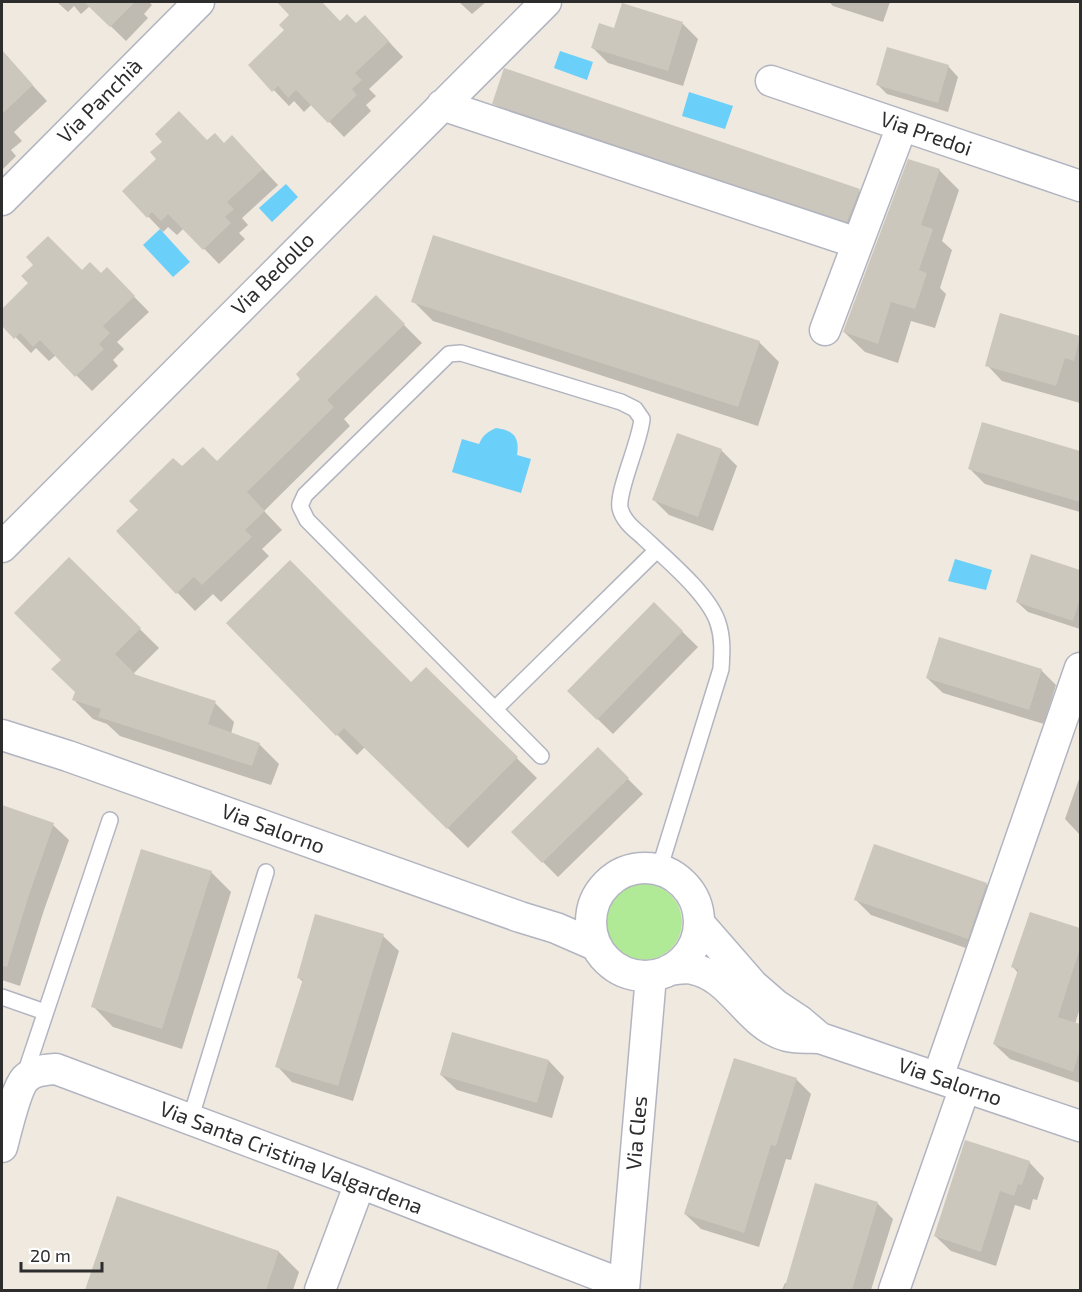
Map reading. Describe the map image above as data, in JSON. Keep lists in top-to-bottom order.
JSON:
{
  "streets": {
    "street": [
      "Via Panchià",
      "Via Predoi",
      "Via Bedollo",
      "Via Salorno",
      "Via Cles",
      "Via Santa Cristina Valgardena"
    ]
  },
  "crossings": [
    ["Via Salorno", "Via Cles"],
    ["Via Cles", "Via Santa Cristina Valgardena"]
  ],
  "scale_bar": "20 m"
}
